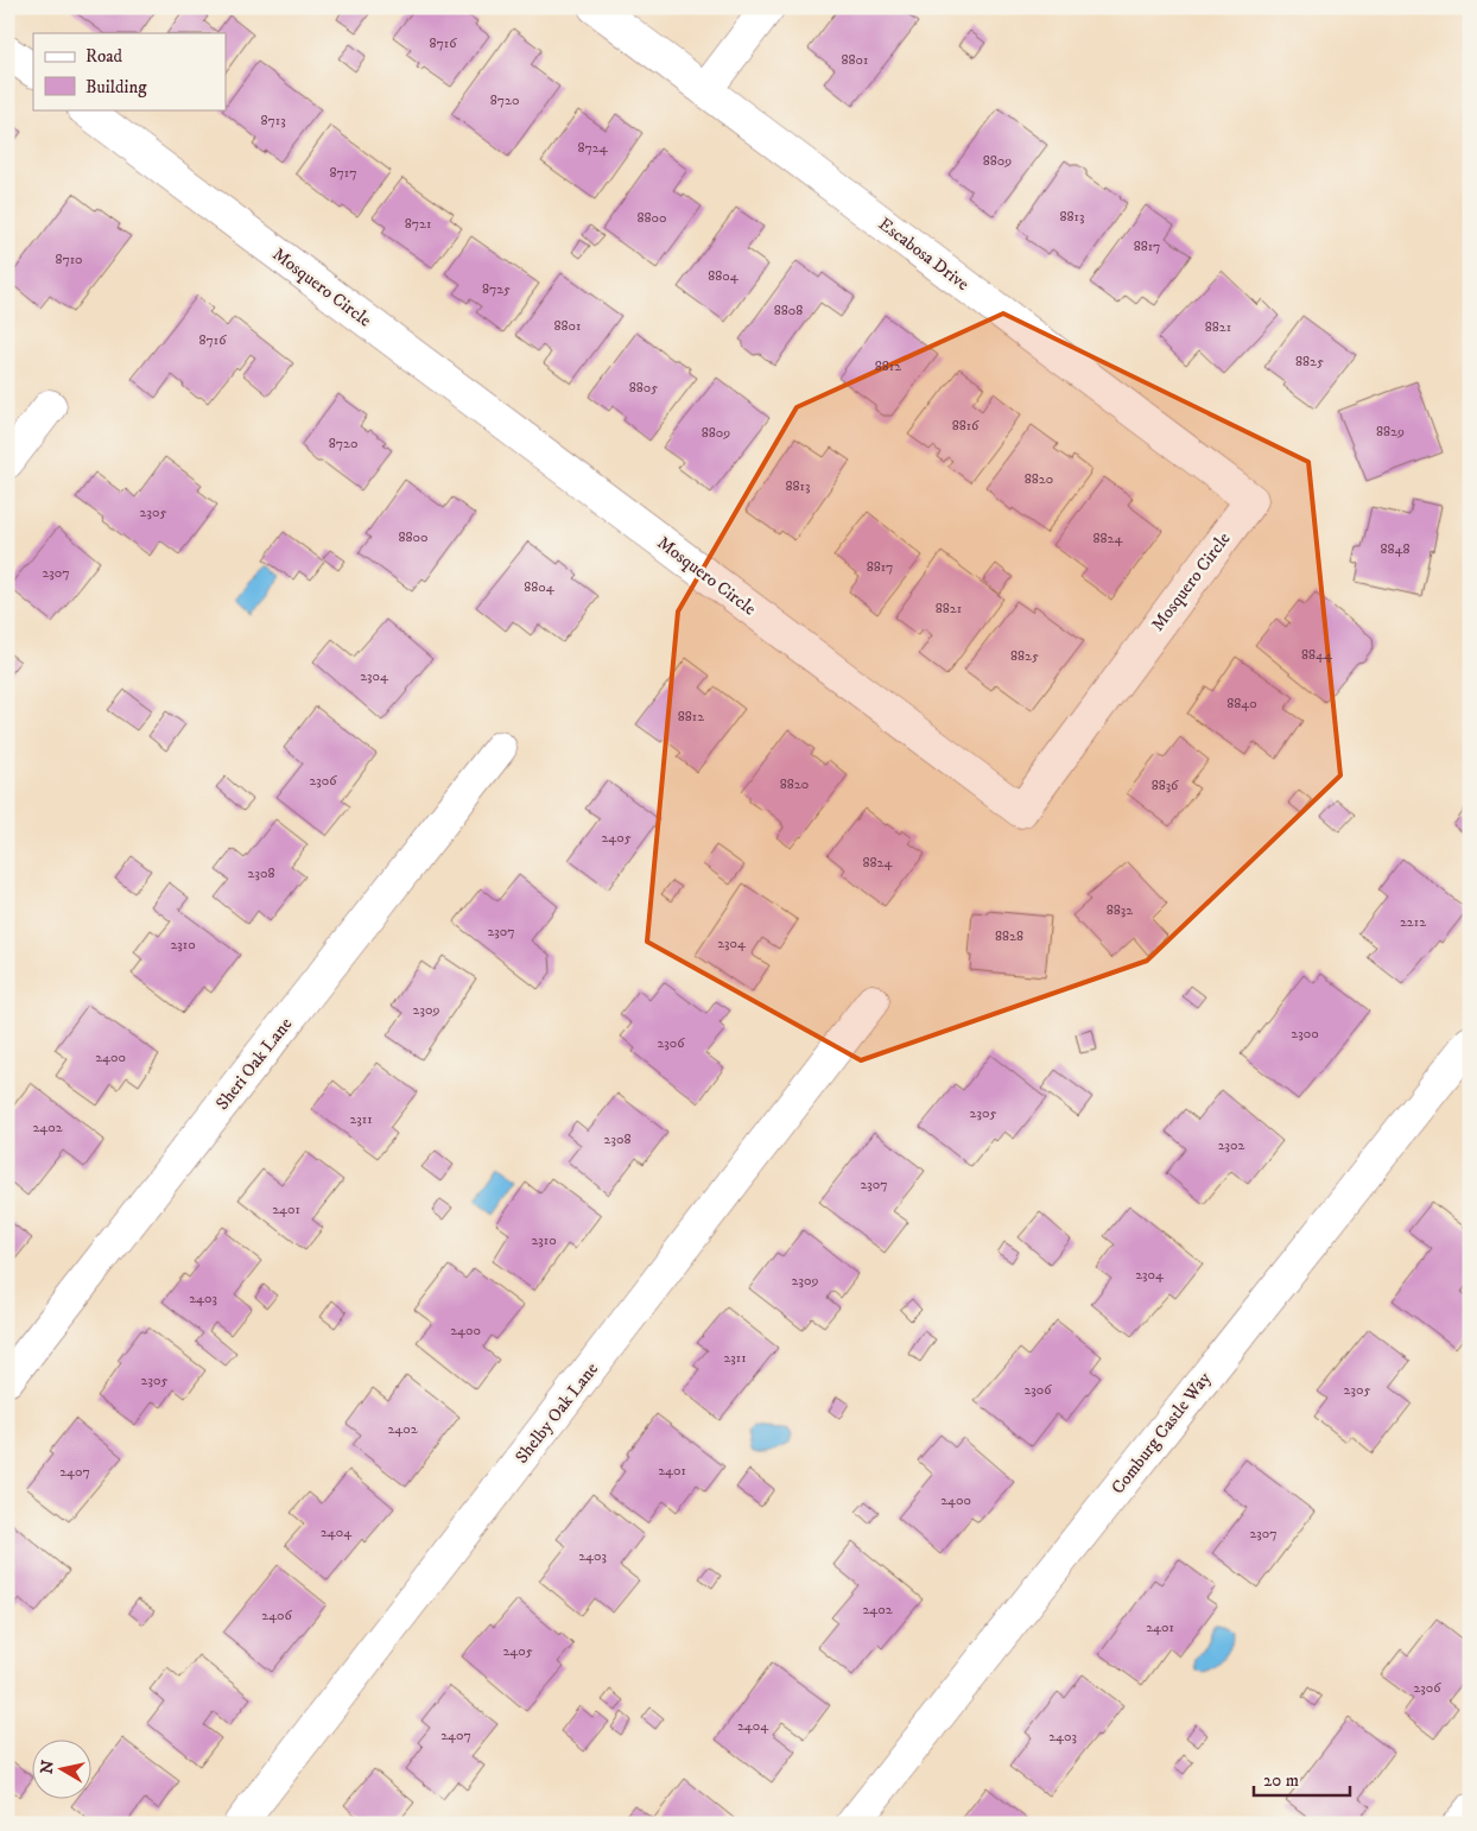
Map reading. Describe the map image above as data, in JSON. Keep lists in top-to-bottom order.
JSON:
{
  "streets": {
    "street": [
      "Escabosa Drive",
      "Mosquero Circle",
      "Sheri Oak Lane",
      "Shelby Oak Lane",
      "Comburg Castle Way"
    ]
  },
  "crossings": [
    ["Escabosa Drive", "Mosquero Circle"]
  ],
  "house_numbers": [
    "8716",
    "8801",
    "8720",
    "8713",
    "8724",
    "8809",
    "8717",
    "8813",
    "8800",
    "8721",
    "8817",
    "8710",
    "8804",
    "8725",
    "8808",
    "8801",
    "8821",
    "8716",
    "8825",
    "8812",
    "8805",
    "8816",
    "8829",
    "8809",
    "8720",
    "8820",
    "8813",
    "2305",
    "8800",
    "8824",
    "8848",
    "8817",
    "2307",
    "8804",
    "8821",
    "8844",
    "8825",
    "2304",
    "8840",
    "8812",
    "2306",
    "8820",
    "8836",
    "2405",
    "8824",
    "2308",
    "8832",
    "2212",
    "2307",
    "8828",
    "2304",
    "2310",
    "2309",
    "2300",
    "2306",
    "2400",
    "2305",
    "2311",
    "2402",
    "2308",
    "2302",
    "2307",
    "2401",
    "2310",
    "2304",
    "2309",
    "2403",
    "2400",
    "2311",
    "2305",
    "2306",
    "2305",
    "2402",
    "2401",
    "2407",
    "2400",
    "2404",
    "2307",
    "2403",
    "2402",
    "2406",
    "2401",
    "2405",
    "2306",
    "2404",
    "2407",
    "2403"
  ],
  "legend": ["Road", "Building"],
  "scale_bar": "20 m",
  "north": "left"
}
